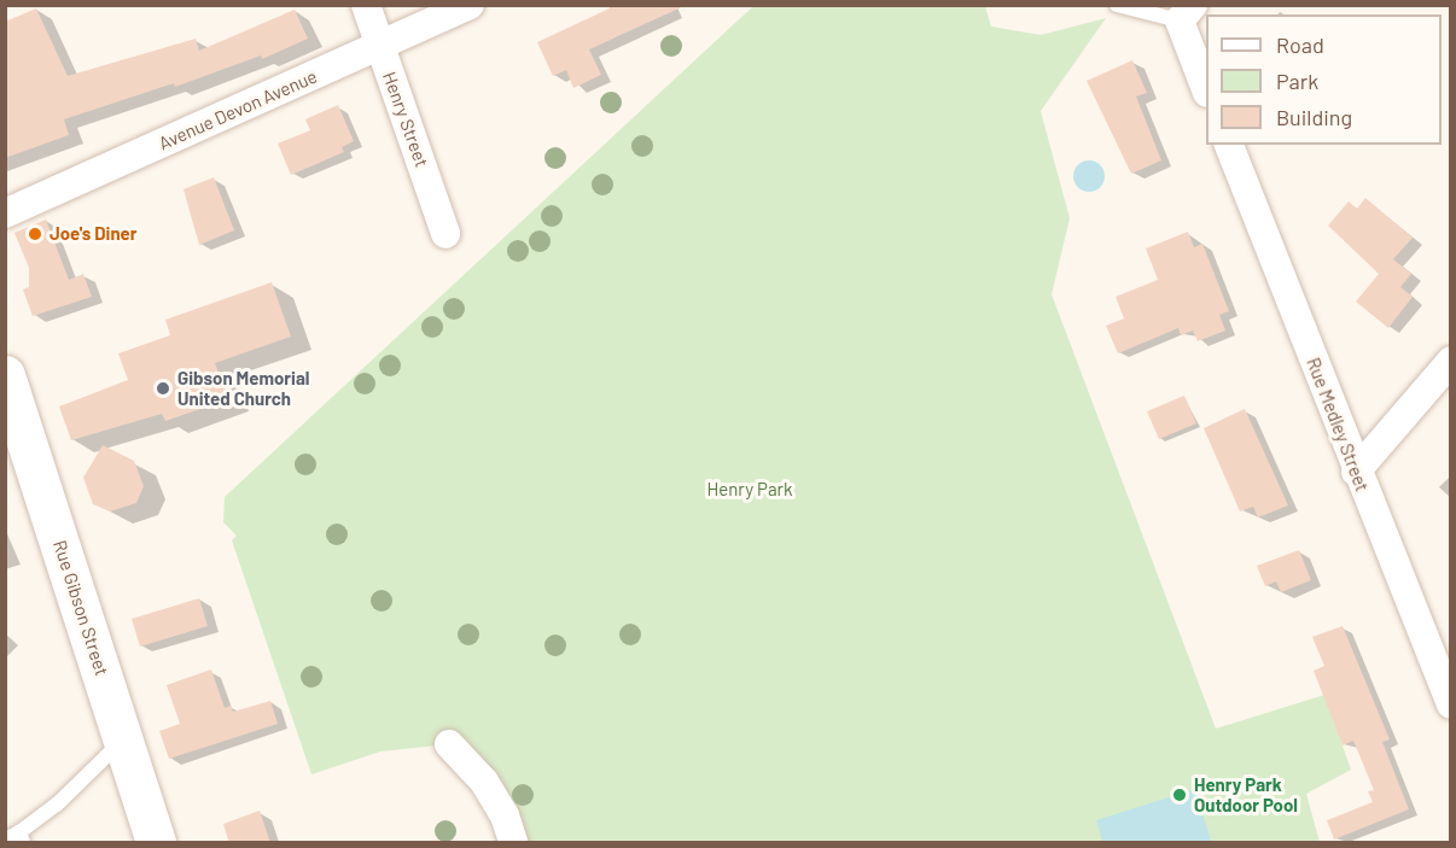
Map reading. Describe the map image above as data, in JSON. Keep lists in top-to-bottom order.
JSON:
{
  "streets": {
    "main road": ["Rue Gibson Street"],
    "street": ["Avenue Devon Avenue", "Henry Street", "Rue Medley Street"]
  },
  "crossings": [
    ["Avenue Devon Avenue", "Henry Street"]
  ],
  "parks": ["Henry Park"],
  "places": ["Joe's Diner", "Gibson Memorial United Church", "Henry Park Outdoor Pool"],
  "legend": ["Road", "Park", "Building"]
}
